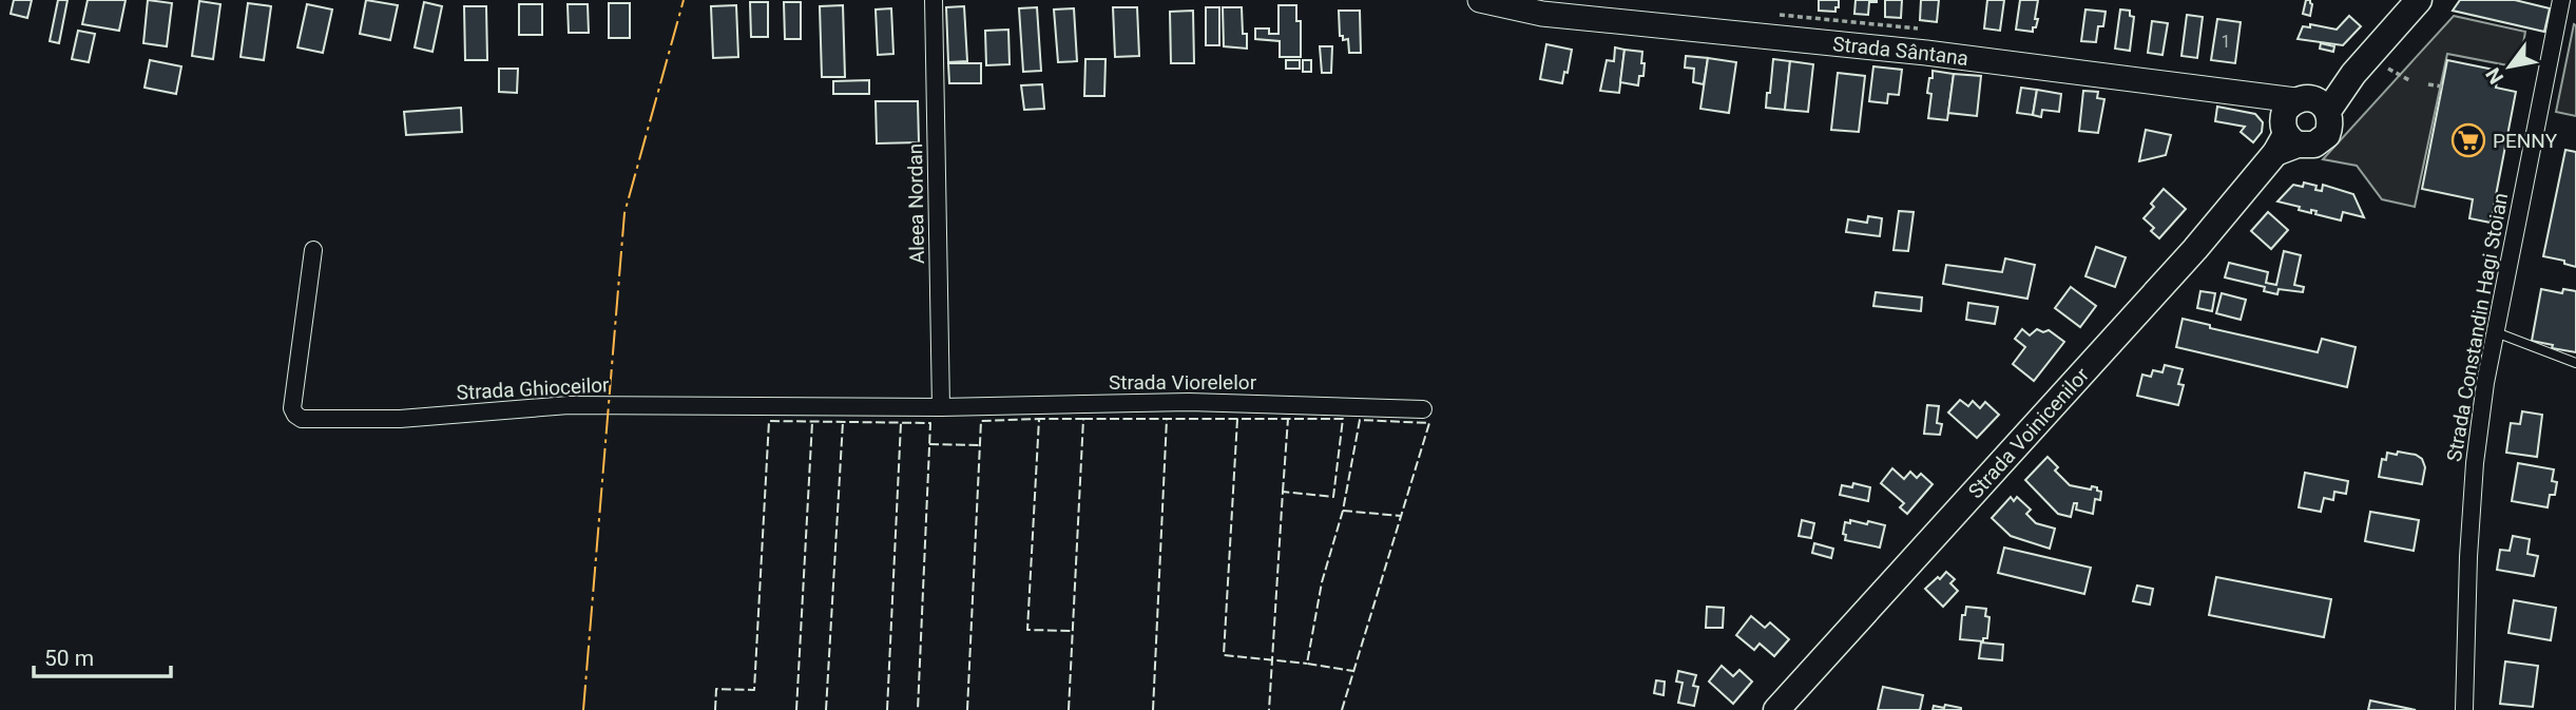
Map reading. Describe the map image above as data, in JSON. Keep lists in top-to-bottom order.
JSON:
{
  "streets": {
    "main road": ["Strada Voinicenilor"],
    "street": [
      "Strada Sântana",
      "Aleea Nordan",
      "Strada Constandin Hagi Stoian",
      "Strada Viorelelor",
      "Strada Ghioceilor"
    ]
  },
  "crossings": [
    ["Strada Sântana", "Strada Voinicenilor"],
    ["Aleea Nordan", "Strada Viorelelor"],
    ["Aleea Nordan", "Strada Ghioceilor"],
    ["Strada Viorelelor", "Strada Ghioceilor"]
  ],
  "places": {
    "supermarket": ["PENNY"]
  },
  "house_numbers": ["1"],
  "scale_bar": "50 m",
  "north": "bottom left"
}
